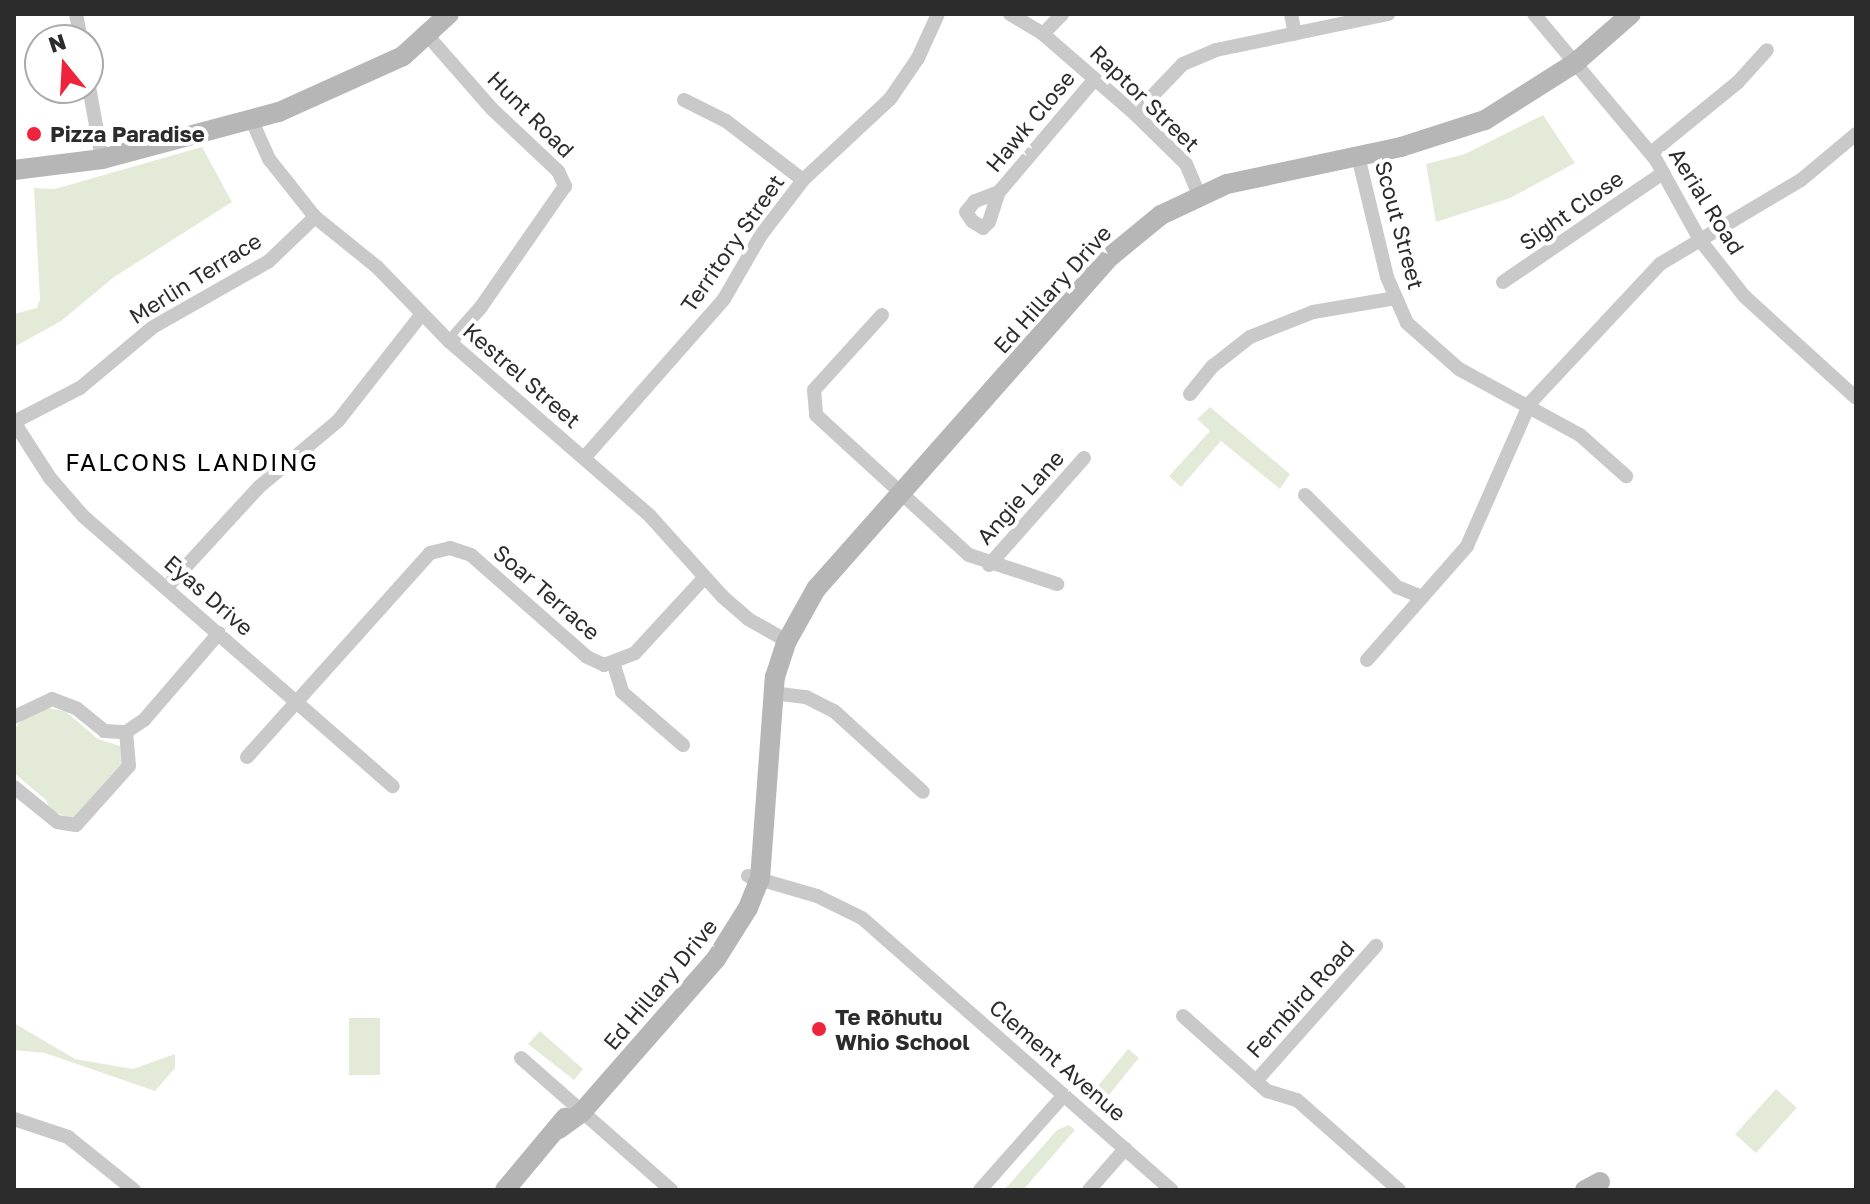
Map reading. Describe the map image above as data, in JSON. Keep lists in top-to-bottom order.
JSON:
{
  "streets": {
    "street": [
      "Raptor Street",
      "Hunt Road",
      "Hawk Close",
      "Aerial Road",
      "Sight Close",
      "Scout Street",
      "Territory Street",
      "Merlin Terrace",
      "Ed Hillary Drive",
      "Kestrel Street",
      "Angie Lane",
      "Soar Terrace",
      "Eyas Drive",
      "Fernbird Road",
      "Clement Avenue"
    ]
  },
  "crossings": [
    ["Raptor Street", "Hawk Close"],
    ["Raptor Street", "Ed Hillary Drive"],
    ["Hunt Road", "Kestrel Street"],
    ["Aerial Road", "Sight Close"],
    ["Aerial Road", "Ed Hillary Drive"],
    ["Scout Street", "Ed Hillary Drive"],
    ["Territory Street", "Kestrel Street"],
    ["Merlin Terrace", "Kestrel Street"],
    ["Merlin Terrace", "Eyas Drive"],
    ["Ed Hillary Drive", "Kestrel Street"],
    ["Ed Hillary Drive", "Clement Avenue"],
    ["Kestrel Street", "Soar Terrace"],
    ["Soar Terrace", "Eyas Drive"]
  ],
  "districts": ["FALCONS LANDING"],
  "places": ["Pizza Paradise", "Te Rōhutu Whio School"],
  "north": "top"
}
